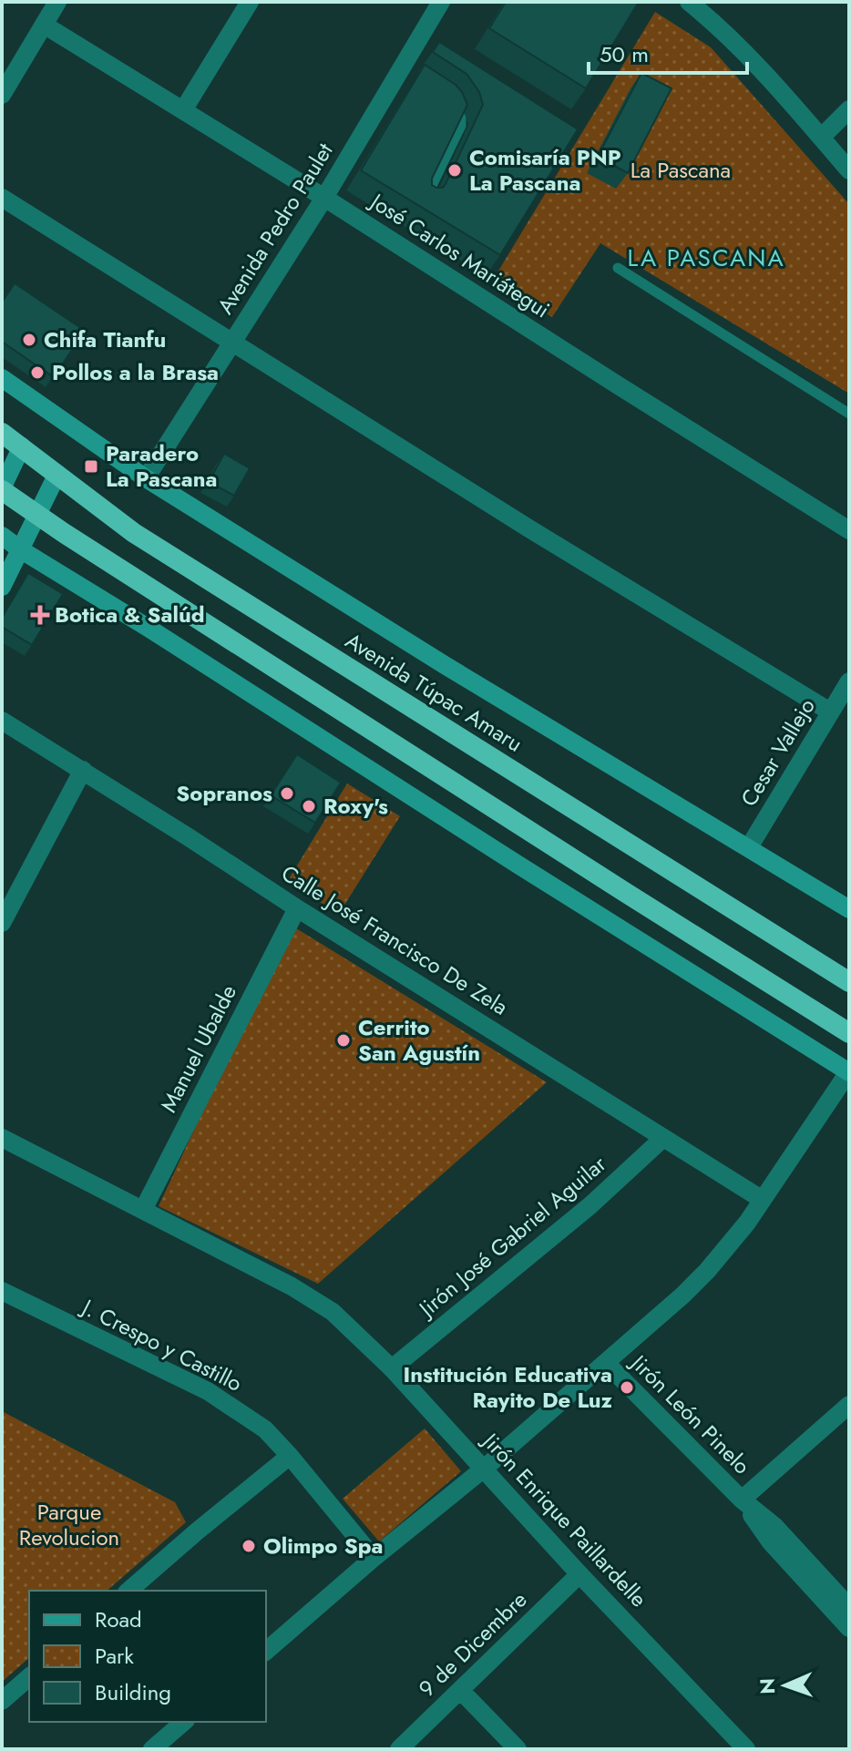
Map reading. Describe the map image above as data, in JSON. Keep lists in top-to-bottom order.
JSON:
{
  "streets": {
    "highway": ["Avenida Túpac Amaru"],
    "street": [
      "Avenida Pedro Paulet",
      "José Carlos Mariátegui",
      "Cesar Vallejo",
      "Calle José Francisco De Zela",
      "Manuel Ubalde",
      "Jirón José Gabriel Aguilar",
      "J. Crespo y Castillo",
      "Jirón León Pinelo",
      "Jirón Enrique Paillardelle",
      "9 de Dicembre"
    ]
  },
  "crossings": [
    ["Avenida Pedro Paulet", "José Carlos Mariátegui"],
    ["Avenida Pedro Paulet", "Avenida Túpac Amaru"],
    ["Avenida Túpac Amaru", "Cesar Vallejo"],
    ["Calle José Francisco De Zela", "Manuel Ubalde"],
    ["Calle José Francisco De Zela", "Jirón José Gabriel Aguilar"],
    ["Manuel Ubalde", "Jirón Enrique Paillardelle"],
    ["Jirón José Gabriel Aguilar", "Jirón Enrique Paillardelle"],
    ["Jirón Enrique Paillardelle", "9 de Dicembre"]
  ],
  "districts": ["LA PASCANA"],
  "parks": ["La Pascana", "Parque Revolucion"],
  "places": {
    "other": [
      "Comisaría PNP La Pascana",
      "Chifa Tianfu",
      "Pollos a la Brasa",
      "Sopranos",
      "Roxy's",
      "Cerrito San Agustín",
      "Institución Educativa Rayito De Luz",
      "Olimpo Spa"
    ],
    "transit": ["Paradero La Pascana"],
    "health": ["Botica & Salúd"]
  },
  "legend": ["Road", "Park", "Building"],
  "scale_bar": "50 m",
  "north": "left"
}
